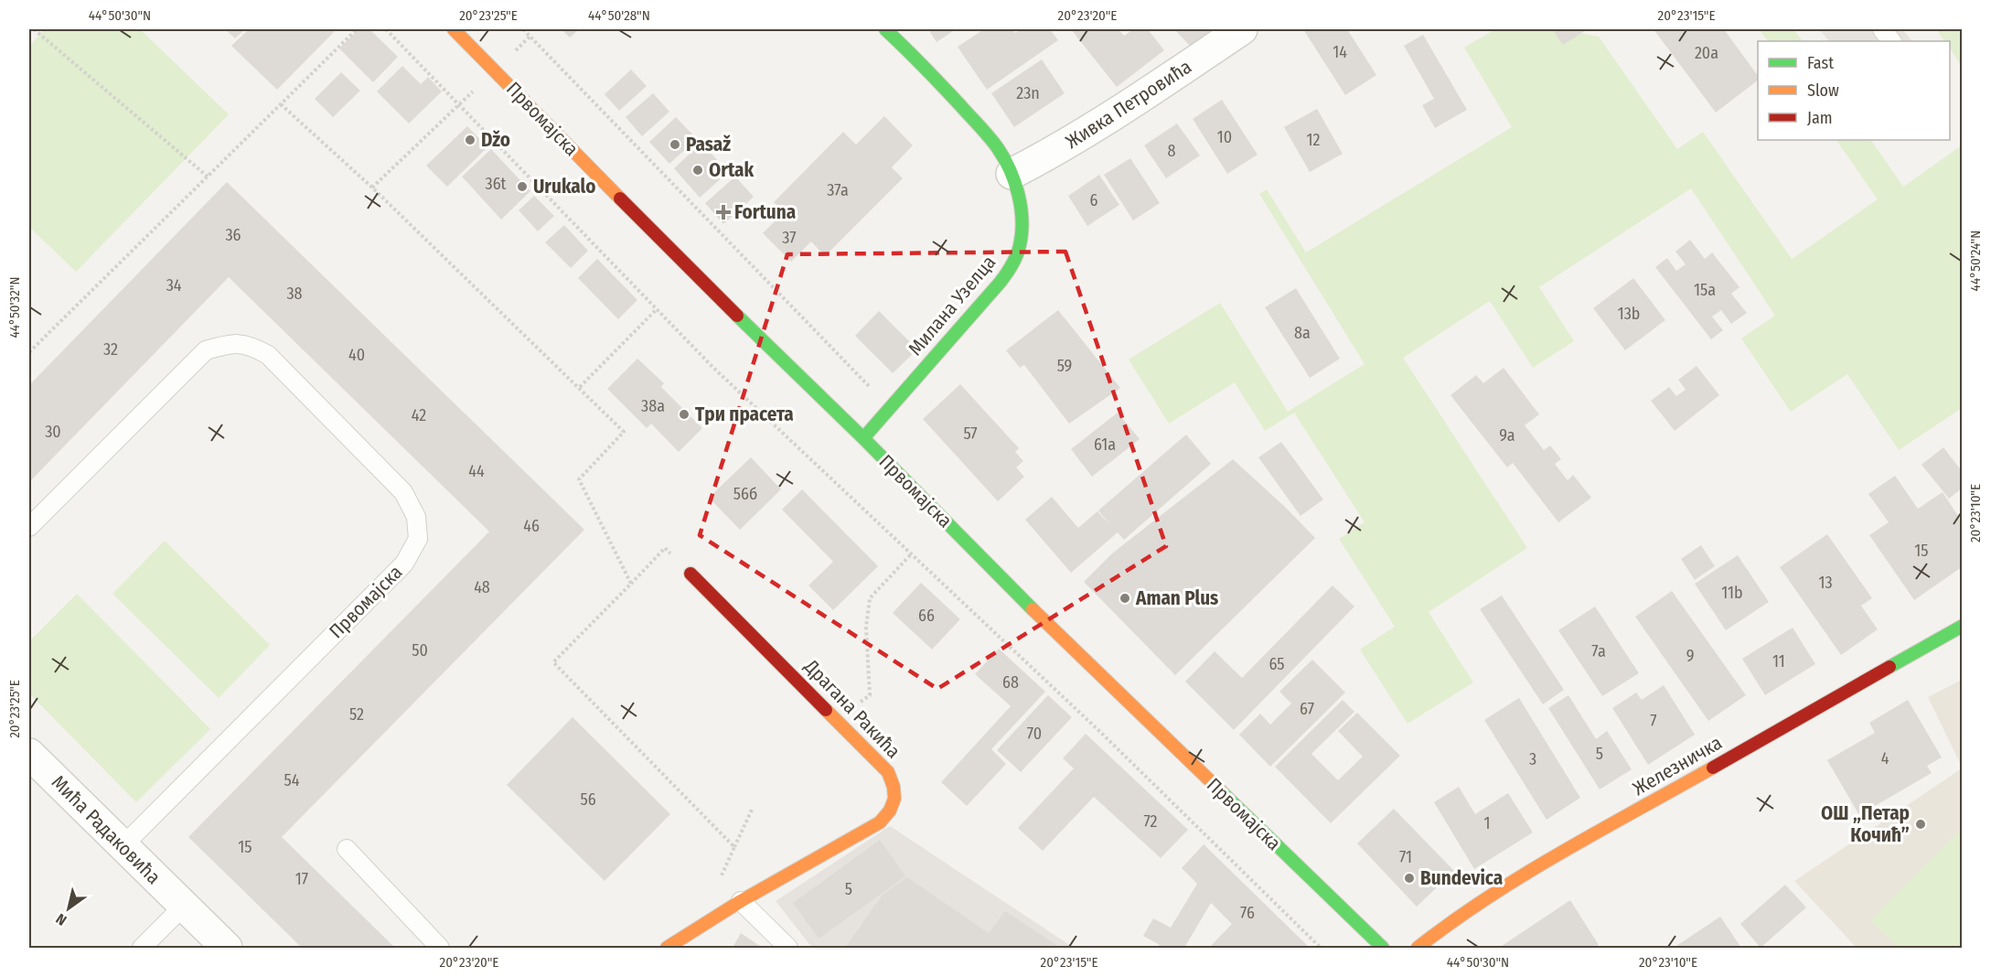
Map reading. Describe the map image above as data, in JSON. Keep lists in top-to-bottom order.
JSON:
{
  "streets": {
    "street": [
      "Живка Петровића",
      "Првомајска",
      "Милана Узелца",
      "Драгана Ракића",
      "Железничка",
      "Мића Радаковића"
    ]
  },
  "crossings": [
    ["Живка Петровића", "Милана Узелца"],
    ["Првомајска", "Милана Узелца"],
    ["Првомајска", "Мића Радаковића"]
  ],
  "places": {
    "other": [
      "Džo",
      "Pasaž",
      "Ortak",
      "Urukalo",
      "Три прасета",
      "Aman Plus",
      "ОШ „Петар Кочић”",
      "Bundevica"
    ],
    "health": ["Fortuna"]
  },
  "house_numbers": [
    "14",
    "20a",
    "23n",
    "10",
    "12",
    "8",
    "36t",
    "37a",
    "6",
    "36",
    "37",
    "34",
    "15a",
    "38",
    "13b",
    "8a",
    "32",
    "40",
    "59",
    "38a",
    "42",
    "30",
    "57",
    "9a",
    "61a",
    "44",
    "56б",
    "46",
    "15",
    "13",
    "48",
    "11b",
    "66",
    "50",
    "7a",
    "9",
    "11",
    "65",
    "68",
    "67",
    "52",
    "7",
    "70",
    "5",
    "4",
    "3",
    "54",
    "56",
    "72",
    "1",
    "15",
    "71",
    "17",
    "5",
    "76"
  ],
  "legend": ["Fast", "Slow", "Jam"],
  "north": "bottom left",
  "coordinates": [
    "44°50'30\"N",
    "20°23'25\"E",
    "44°50'28\"N",
    "20°23'20\"E",
    "20°23'15\"E",
    "44°50'24\"N",
    "44°50'32\"N",
    "20°23'10\"E"
  ]
}
